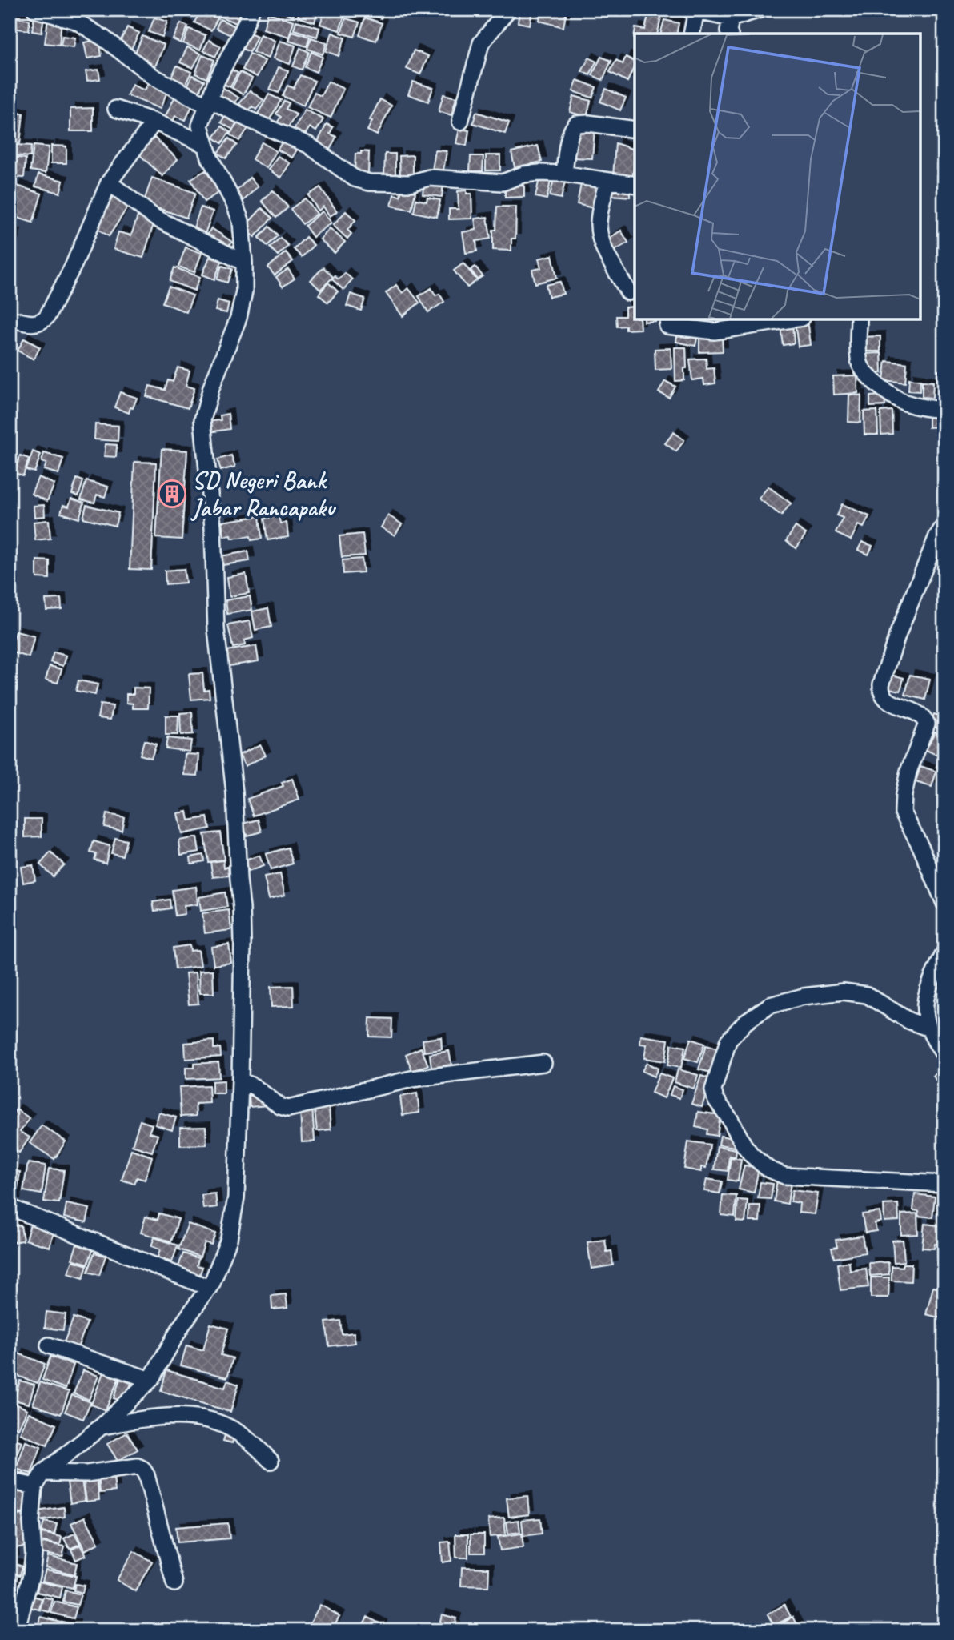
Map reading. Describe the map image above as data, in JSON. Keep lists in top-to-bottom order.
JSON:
{
  "places": {
    "building": ["SD Negeri Bank Jabar Rancapaku"]
  }
}
